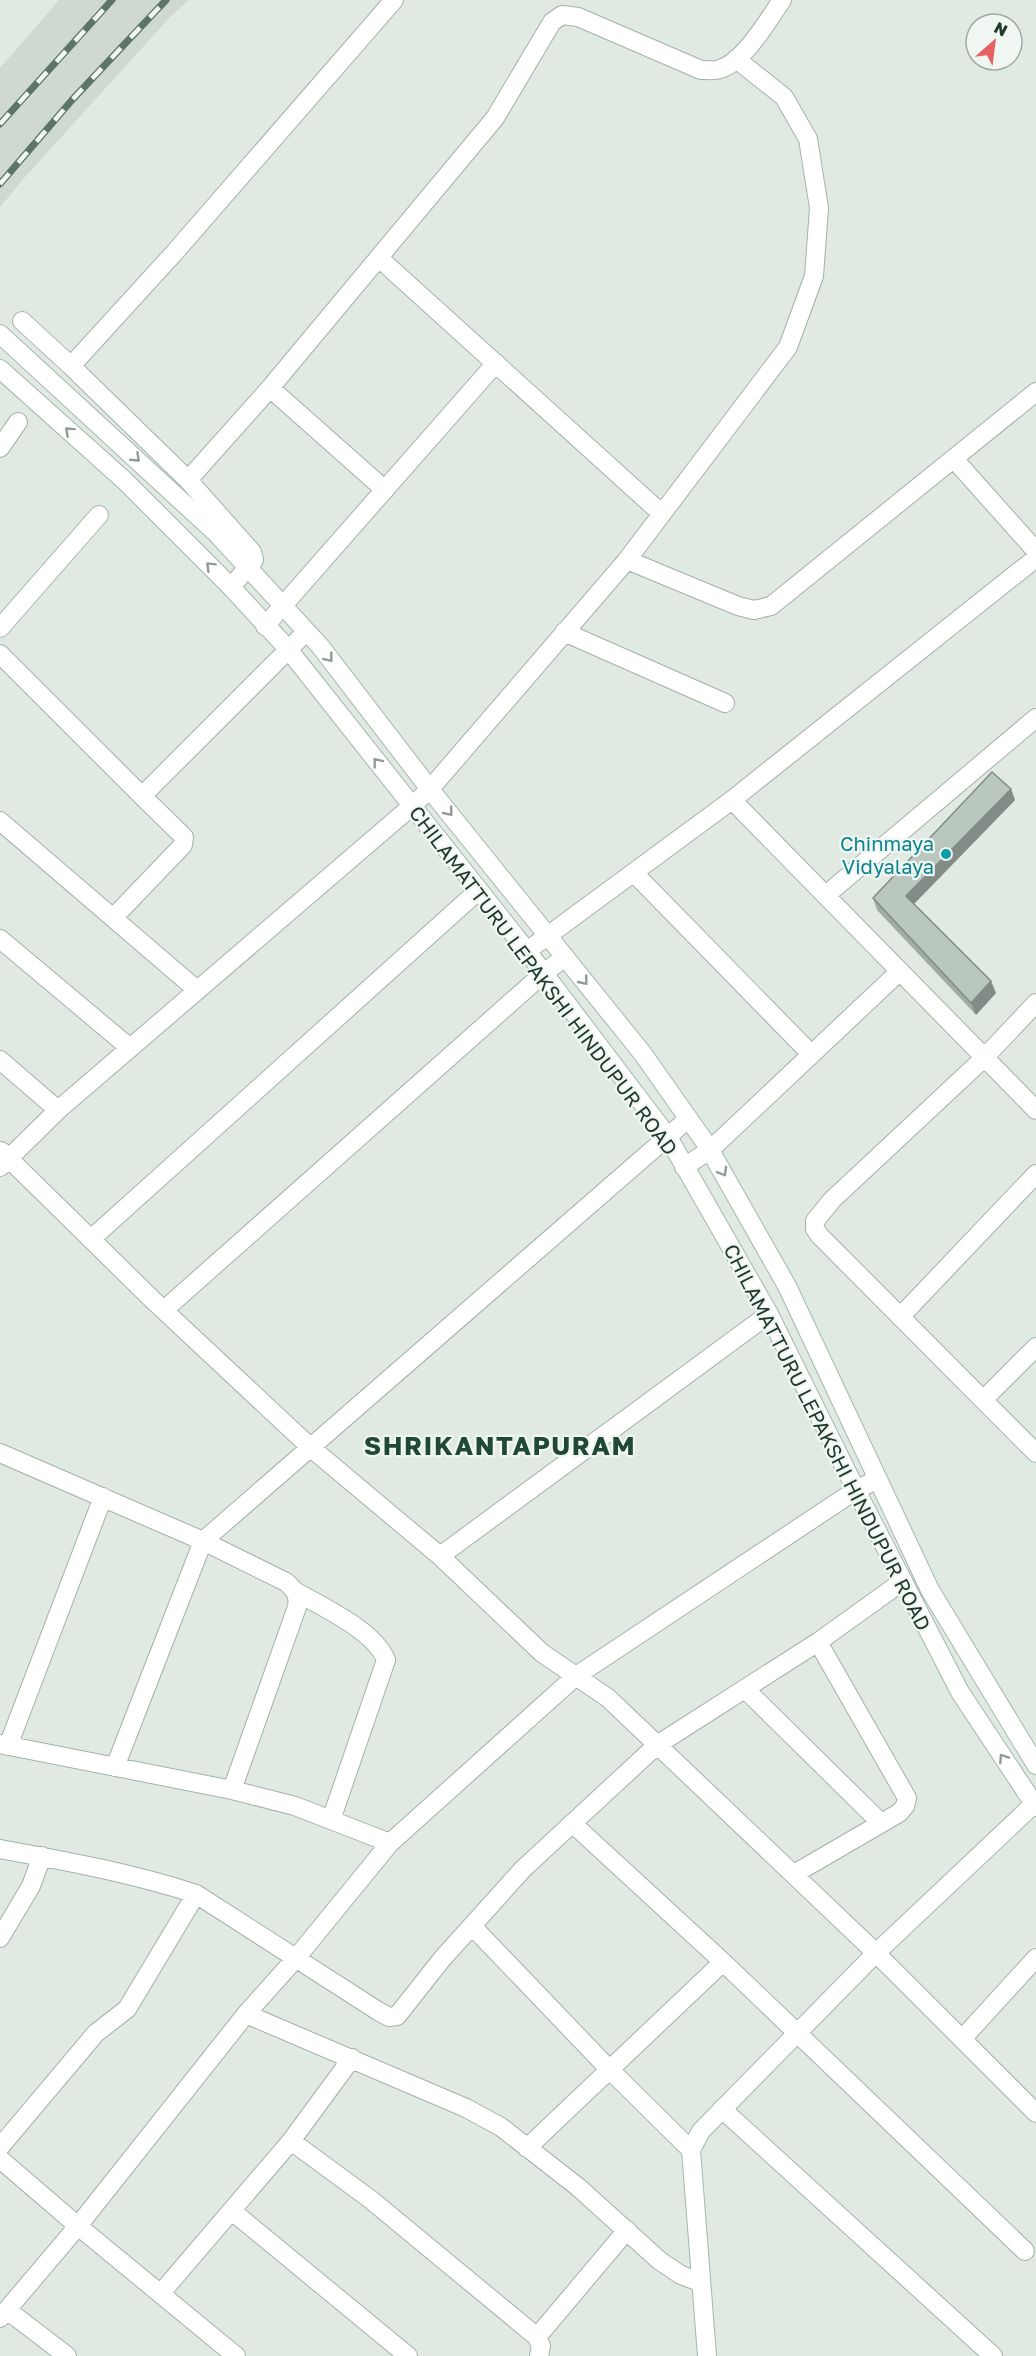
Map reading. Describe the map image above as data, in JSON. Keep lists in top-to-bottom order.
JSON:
{
  "streets": {
    "street": ["CHILAMATTURU LEPAKSHI HINDUPUR ROAD"]
  },
  "districts": ["SHRIKANTAPURAM"],
  "places": ["Chinmaya Vidyalaya"],
  "north": "top right"
}
